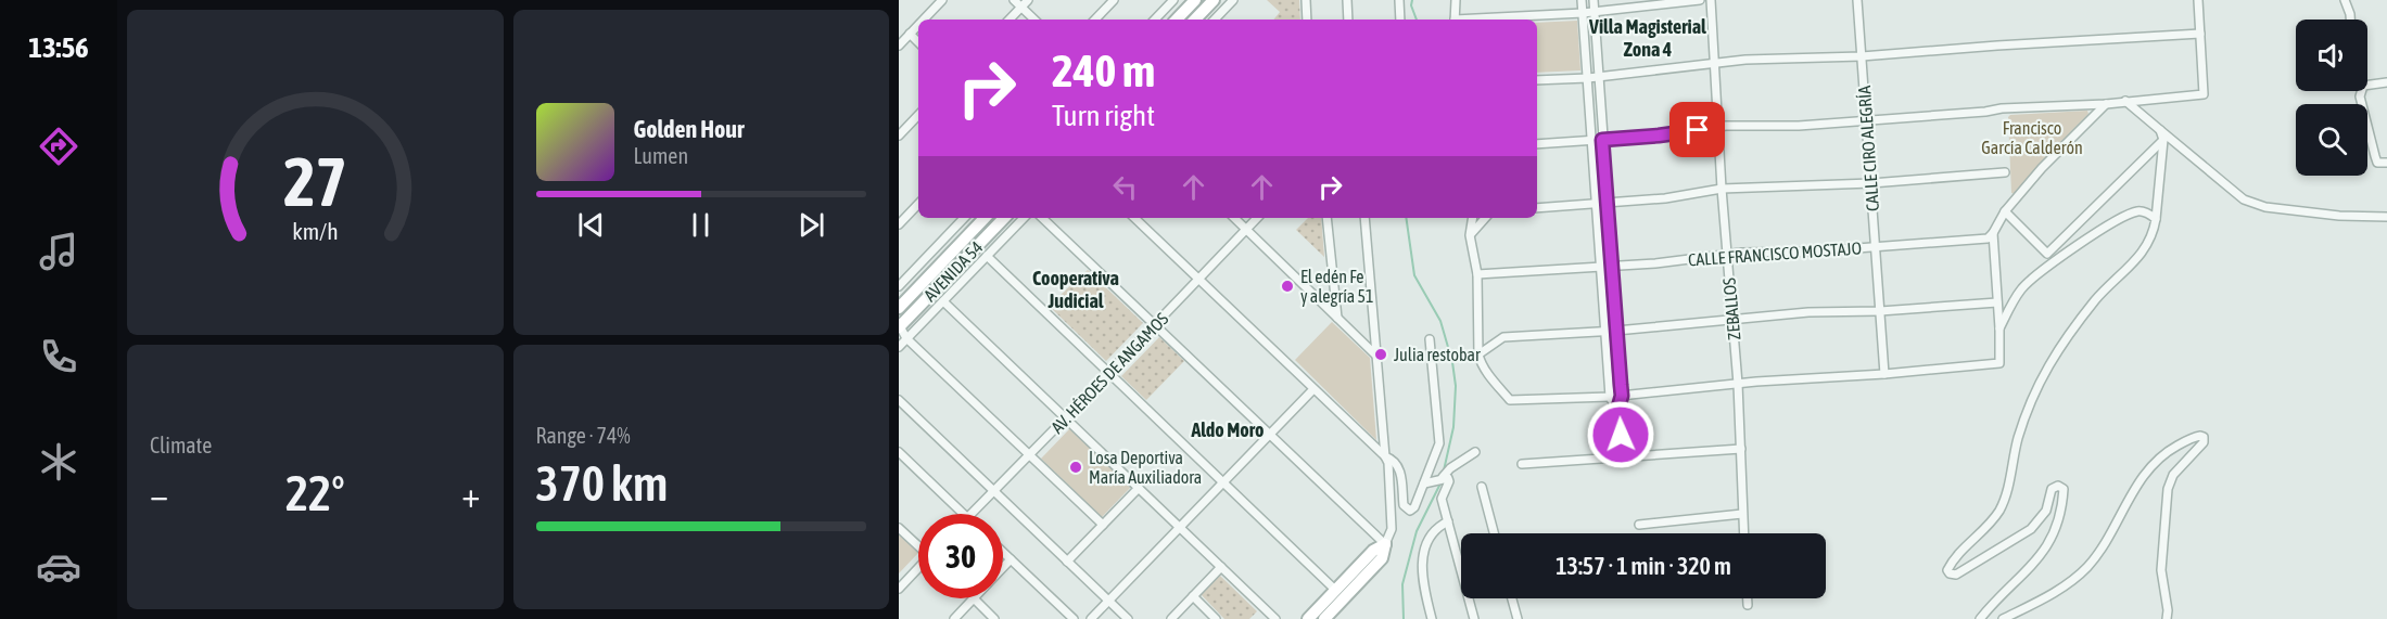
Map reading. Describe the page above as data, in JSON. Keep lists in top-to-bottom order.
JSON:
{
  "streets": {
    "main road": ["AVENIDA 54"],
    "street": [
      "CALLE CIRO ALEGRÍA",
      "CALLE FRANCISCO MOSTAJO",
      "ZEBALLOS",
      "AV. HÉROES DE ANGAMOS"
    ]
  },
  "crossings": [
    ["CALLE CIRO ALEGRÍA", "CALLE FRANCISCO MOSTAJO"],
    ["CALLE FRANCISCO MOSTAJO", "ZEBALLOS"]
  ],
  "districts": ["Villa Magisterial Zona 4", "Cooperativa Judicial", "Aldo Moro"],
  "parks": ["Francisco García Calderón"],
  "places": ["El edén Fe y alegría 51", "Julia restobar", "Losa Deportiva María Auxiliadora"],
  "page": {
    "tabs": "13:56",
    "turn": ["240 m", "Turn right"],
    "song": ["Golden Hour", "Lumen"],
    "tile": [
      "Climate",
      ["Range · 74%", "370 km"]
    ],
    "heat": ["−", "22°", "+"],
    "limit": "30",
    "trip": "13:57 · 1 min · 320 m",
    "gauge": ["27", "km/h"]
  }
}
